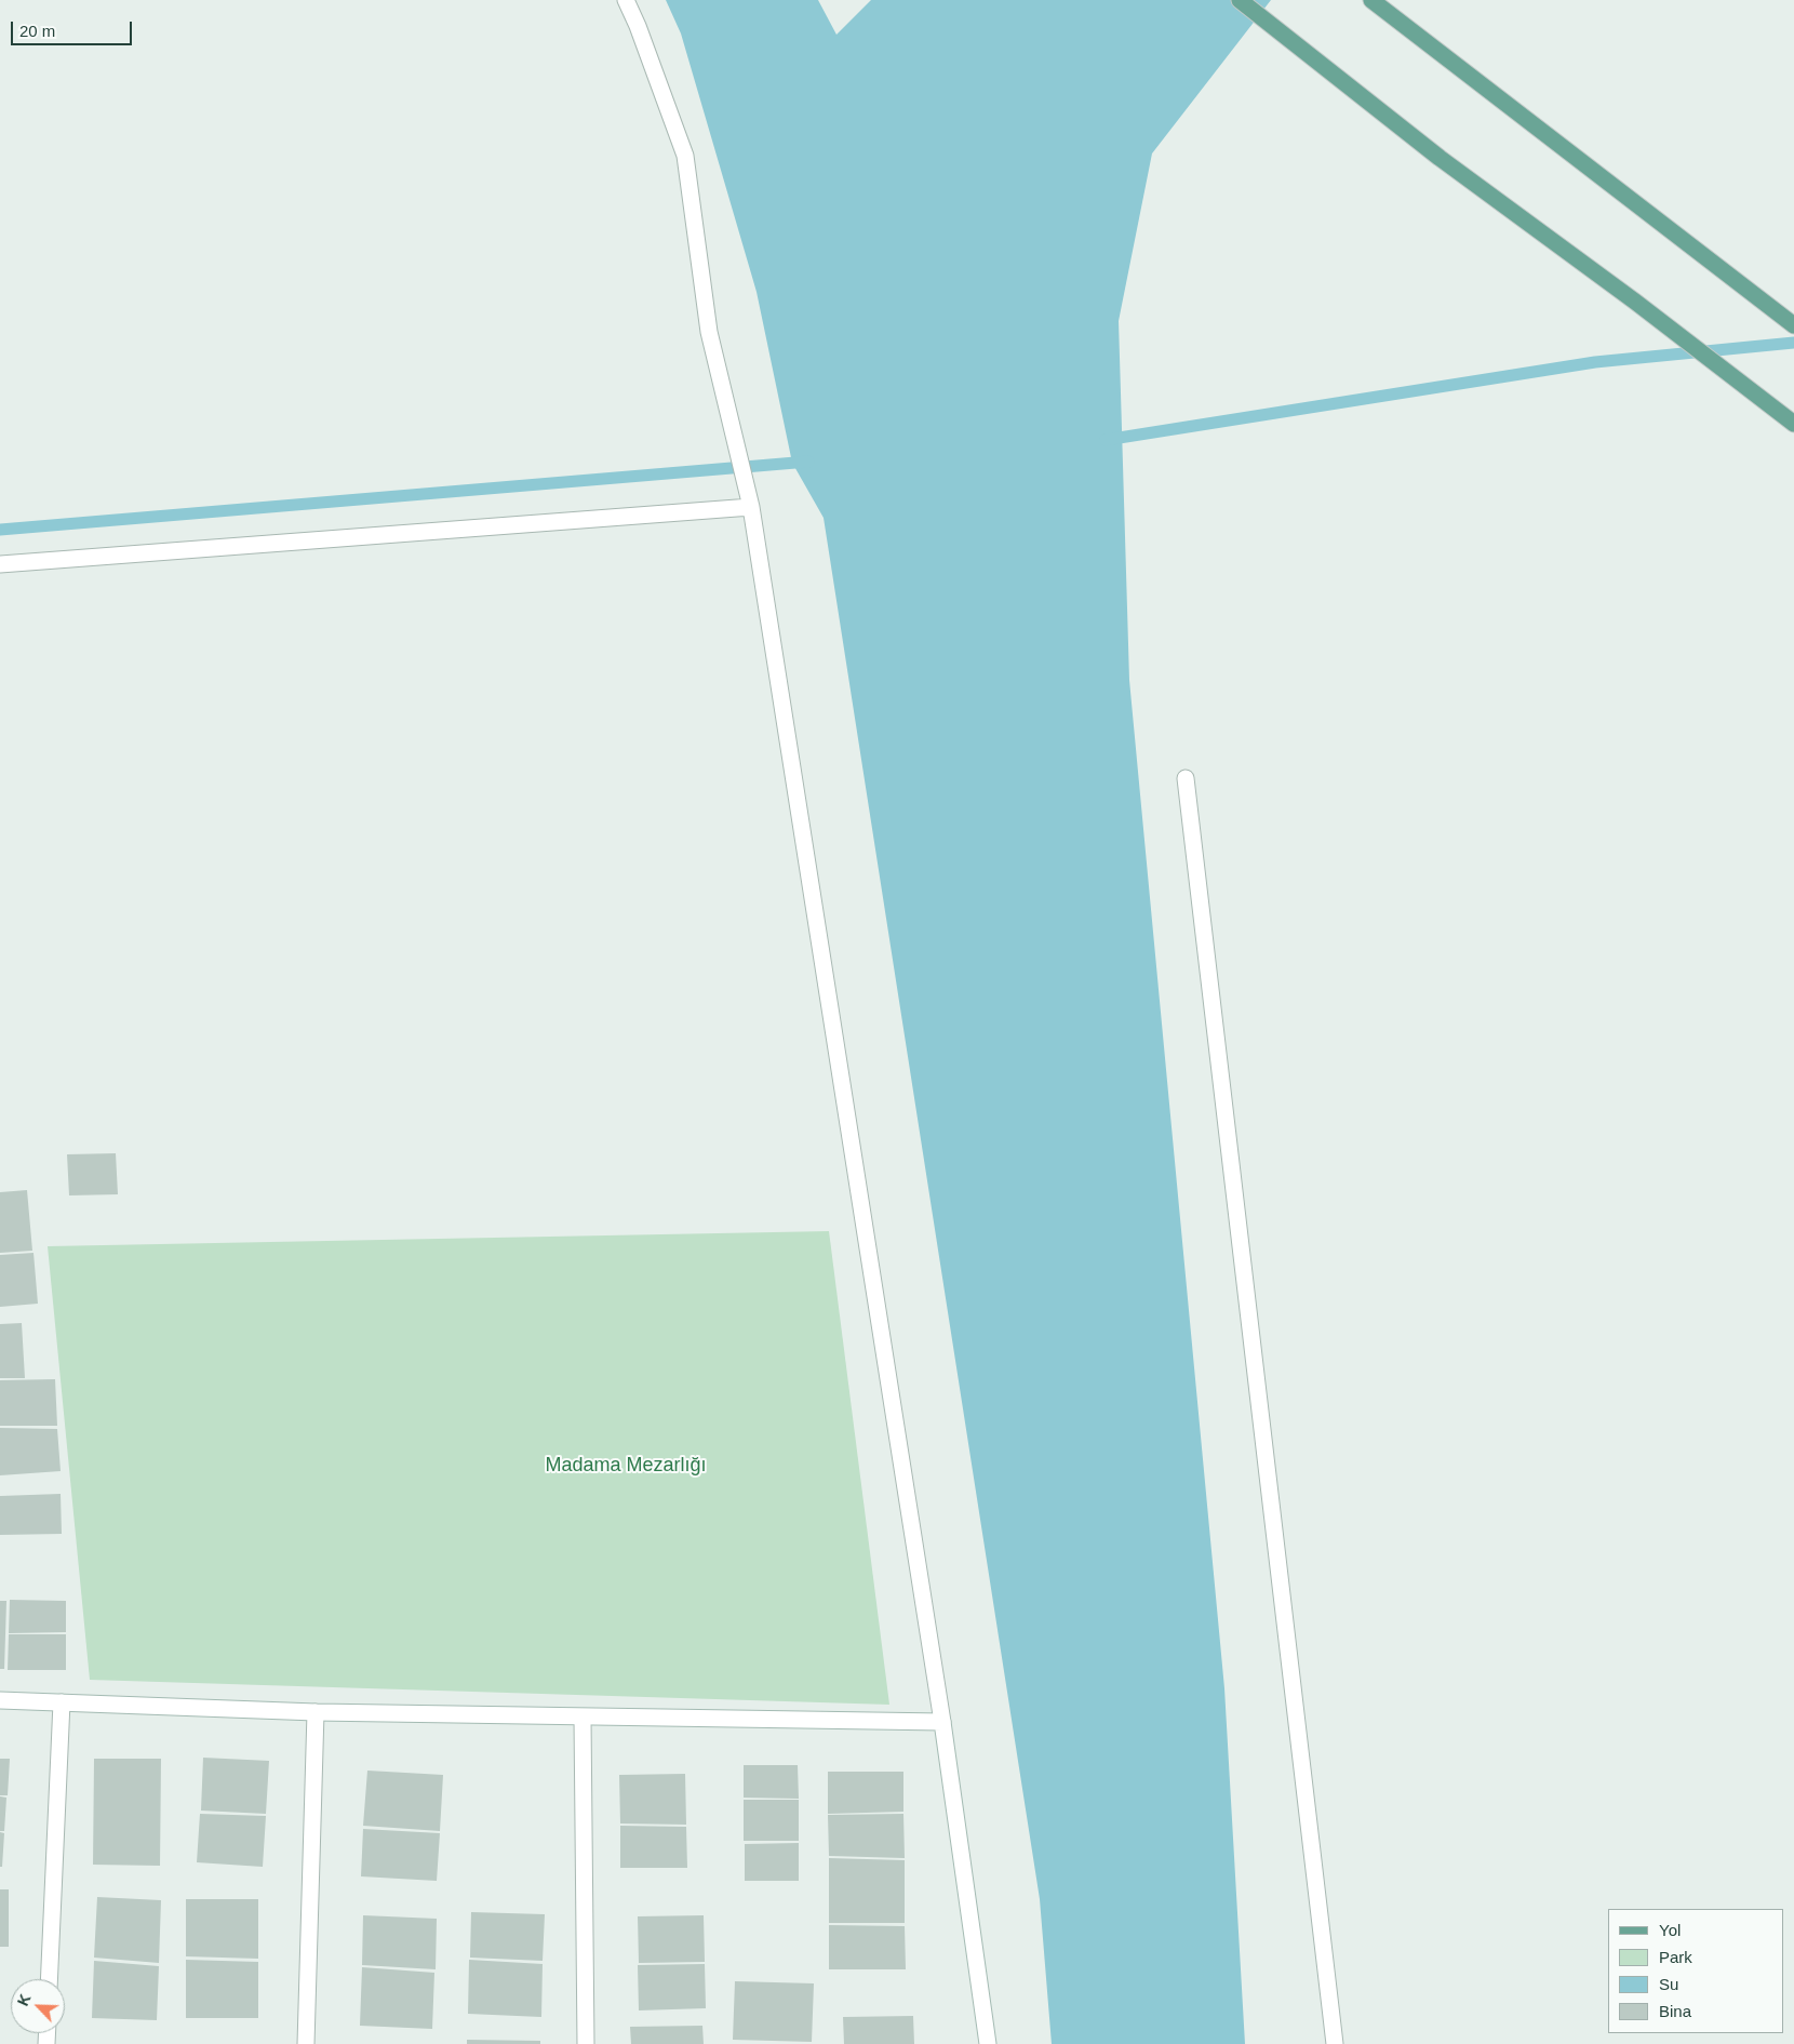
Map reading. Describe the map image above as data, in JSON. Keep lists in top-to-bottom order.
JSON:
{
  "parks": ["Madama Mezarlığı"],
  "legend": [
    "Yol",
    "Park",
    "Su",
    "Bina"
  ],
  "scale_bar": "20 m",
  "north": "top left"
}
